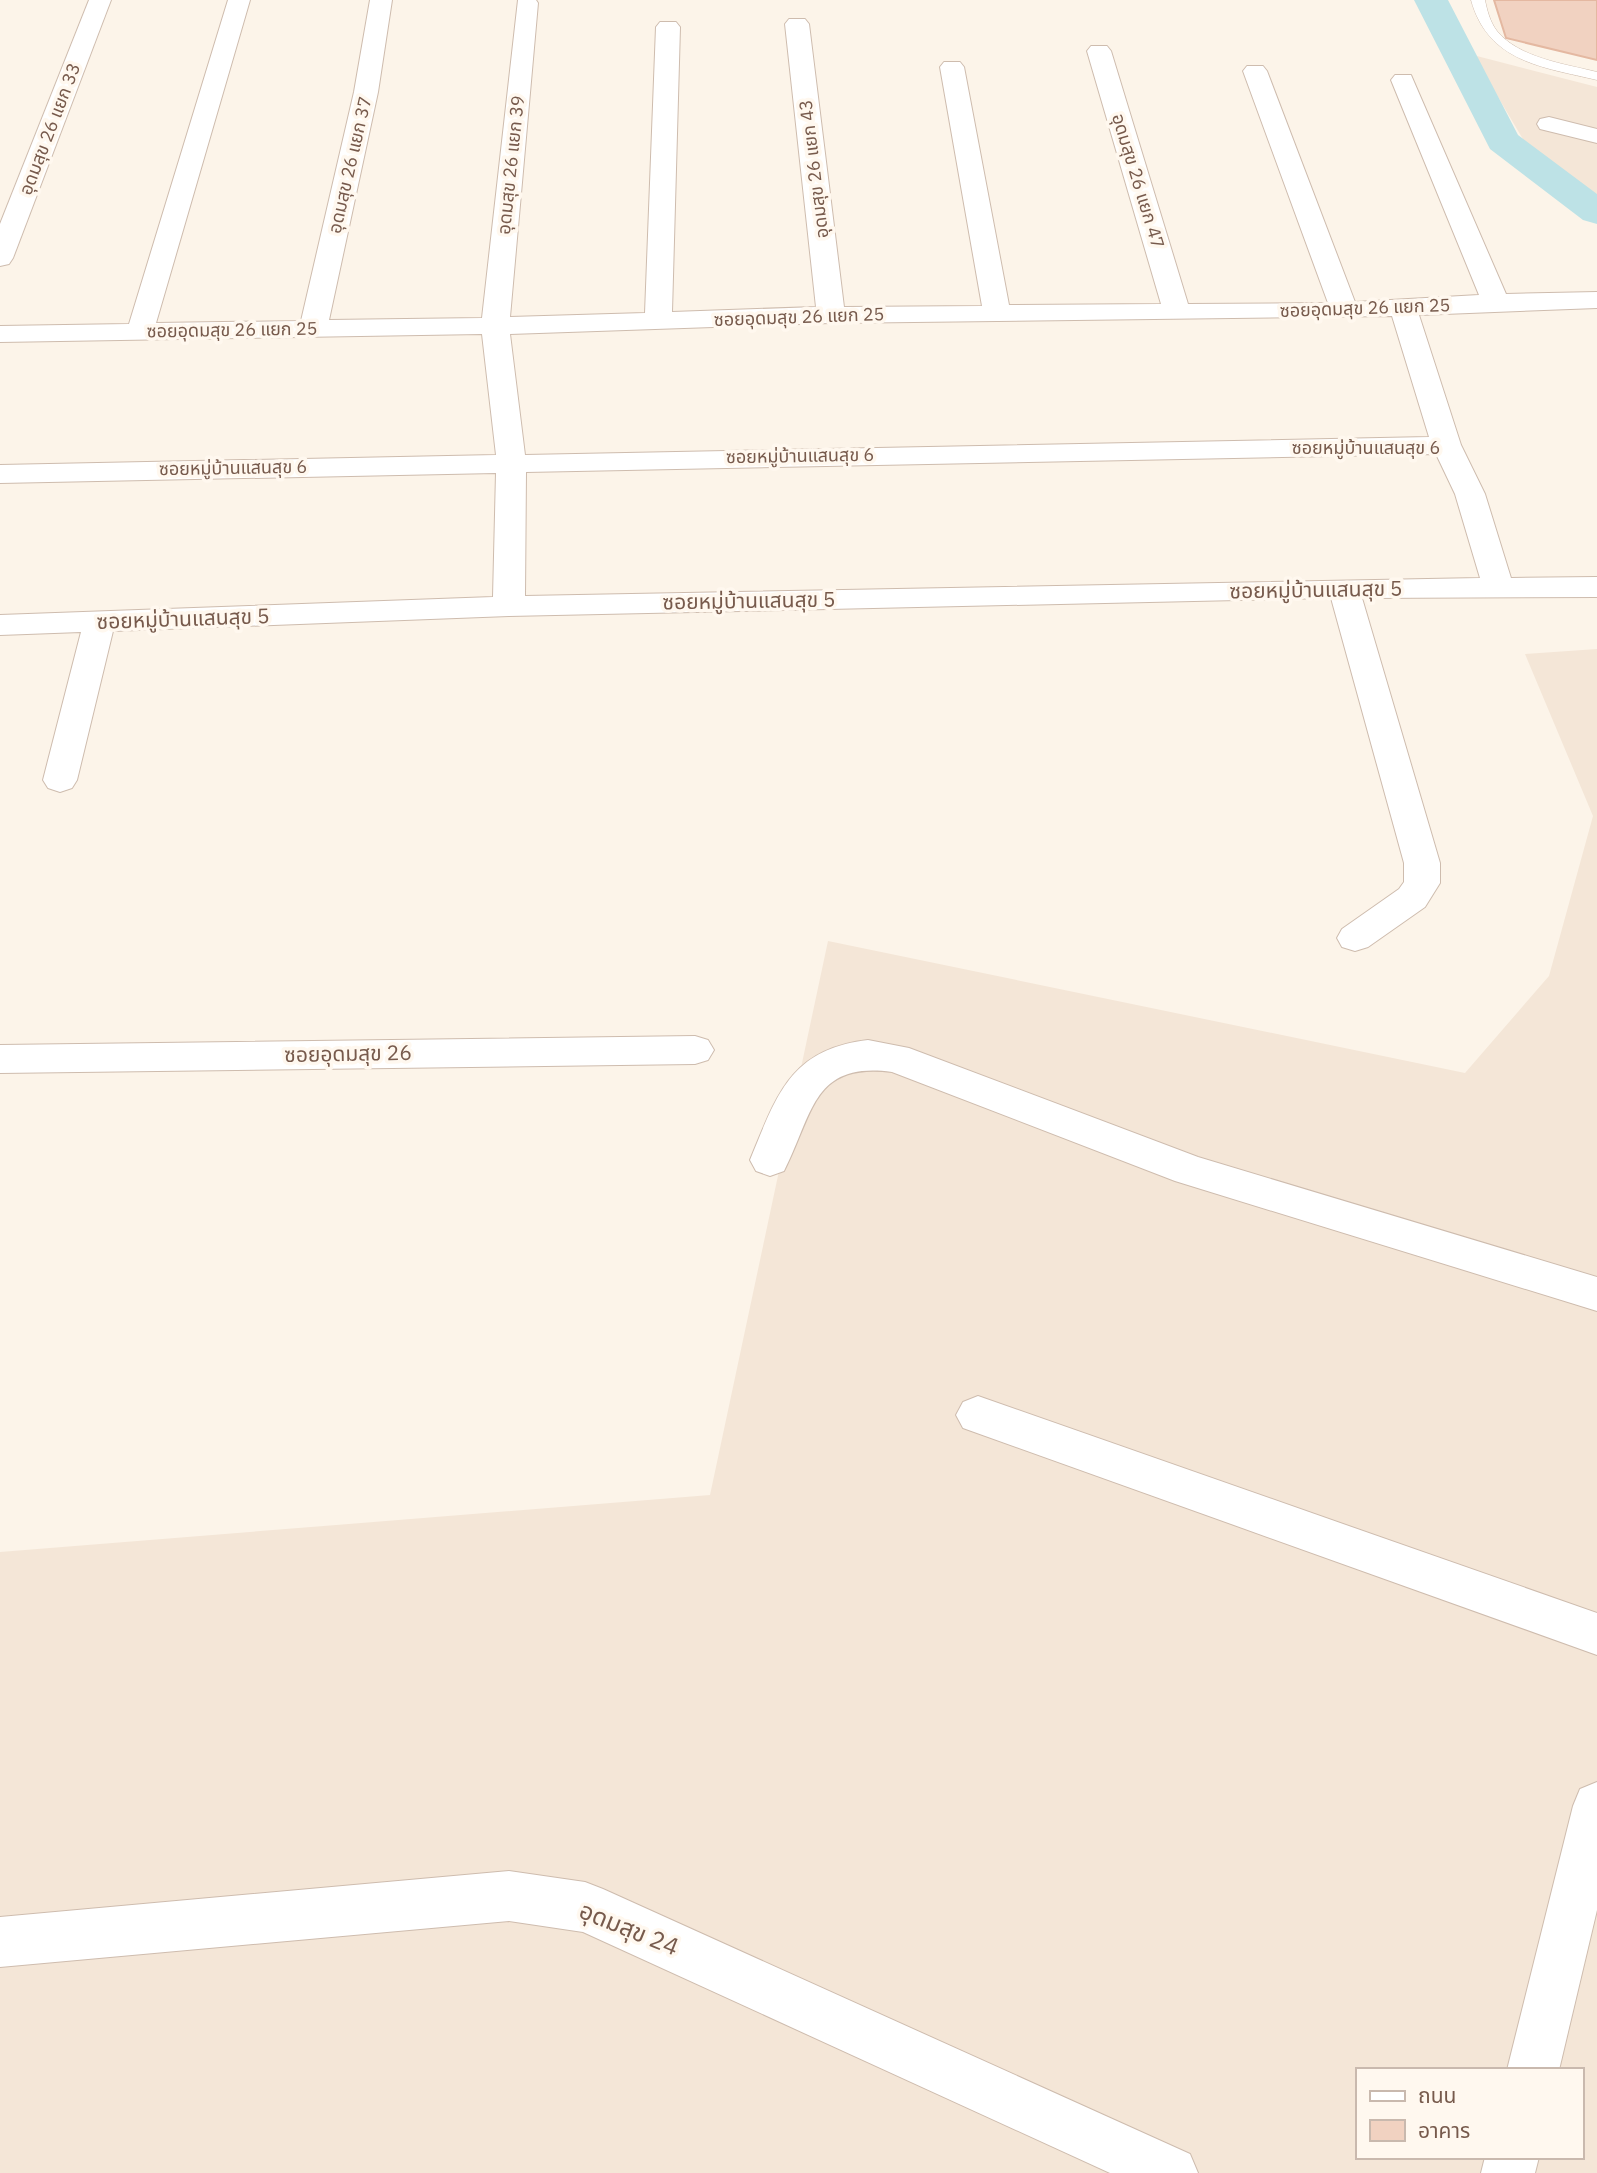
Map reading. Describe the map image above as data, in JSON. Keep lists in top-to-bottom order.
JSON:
{
  "streets": {
    "street": [
      "อุดมสุข 26 แยก 33",
      "อุดมสุข 26 แยก 37",
      "อุดมสุข 26 แยก 39",
      "อุดมสุข 26 แยก 43",
      "อุดมสุข 26 แยก 47",
      "ซอยอุดมสุข 26 แยก 25",
      "ซอยหมู่บ้านแสนสุข 6",
      "ซอยหมู่บ้านแสนสุข 5",
      "ซอยอุดมสุข 26",
      "อุดมสุข 24"
    ]
  },
  "crossings": [
    ["อุดมสุข 26 แยก 37", "ซอยอุดมสุข 26 แยก 25"],
    ["อุดมสุข 26 แยก 39", "ซอยอุดมสุข 26 แยก 25"],
    ["อุดมสุข 26 แยก 39", "ซอยหมู่บ้านแสนสุข 6"],
    ["อุดมสุข 26 แยก 39", "ซอยหมู่บ้านแสนสุข 5"],
    ["อุดมสุข 26 แยก 43", "ซอยอุดมสุข 26 แยก 25"],
    ["อุดมสุข 26 แยก 47", "ซอยอุดมสุข 26 แยก 25"],
    ["ซอยหมู่บ้านแสนสุข 6", "ซอยหมู่บ้านแสนสุข 5"]
  ],
  "legend": ["ถนน", "อาคาร"]
}
